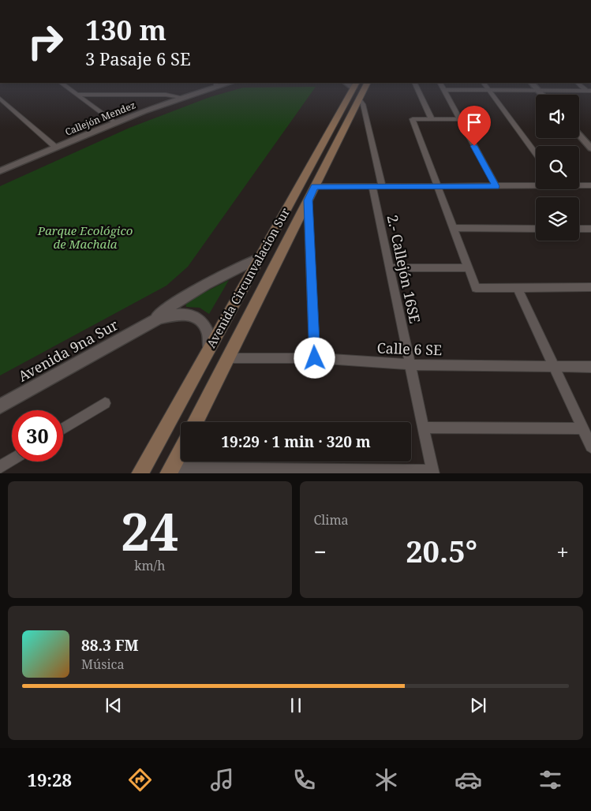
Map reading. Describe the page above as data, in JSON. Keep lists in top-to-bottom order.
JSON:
{
  "streets": {
    "main road": ["Avenida Circunvalacion Sur"],
    "street": [
      "Callejón Mendez",
      "2.- Callejón 16SE",
      "Calle 6 SE",
      "Avenida 9na Sur"
    ]
  },
  "crossings": [
    ["2.- Callejón 16SE", "Avenida Circunvalacion Sur"],
    ["2.- Callejón 16SE", "Calle 6 SE"],
    ["Avenida Circunvalacion Sur", "Calle 6 SE"],
    ["Avenida Circunvalacion Sur", "Avenida 9na Sur"]
  ],
  "parks": ["Parque Ecológico de Machala"],
  "page": {
    "turn": ["130 m", "3 Pasaje 6 SE"],
    "limit": "30",
    "trip": "19:29 · 1 min · 320 m",
    "tile": [
      ["24", "km/h"],
      "Clima"
    ],
    "heat": ["−", "20.5°", "+"],
    "song": ["88.3 FM", "Música"],
    "tabs": "19:28"
  }
}
